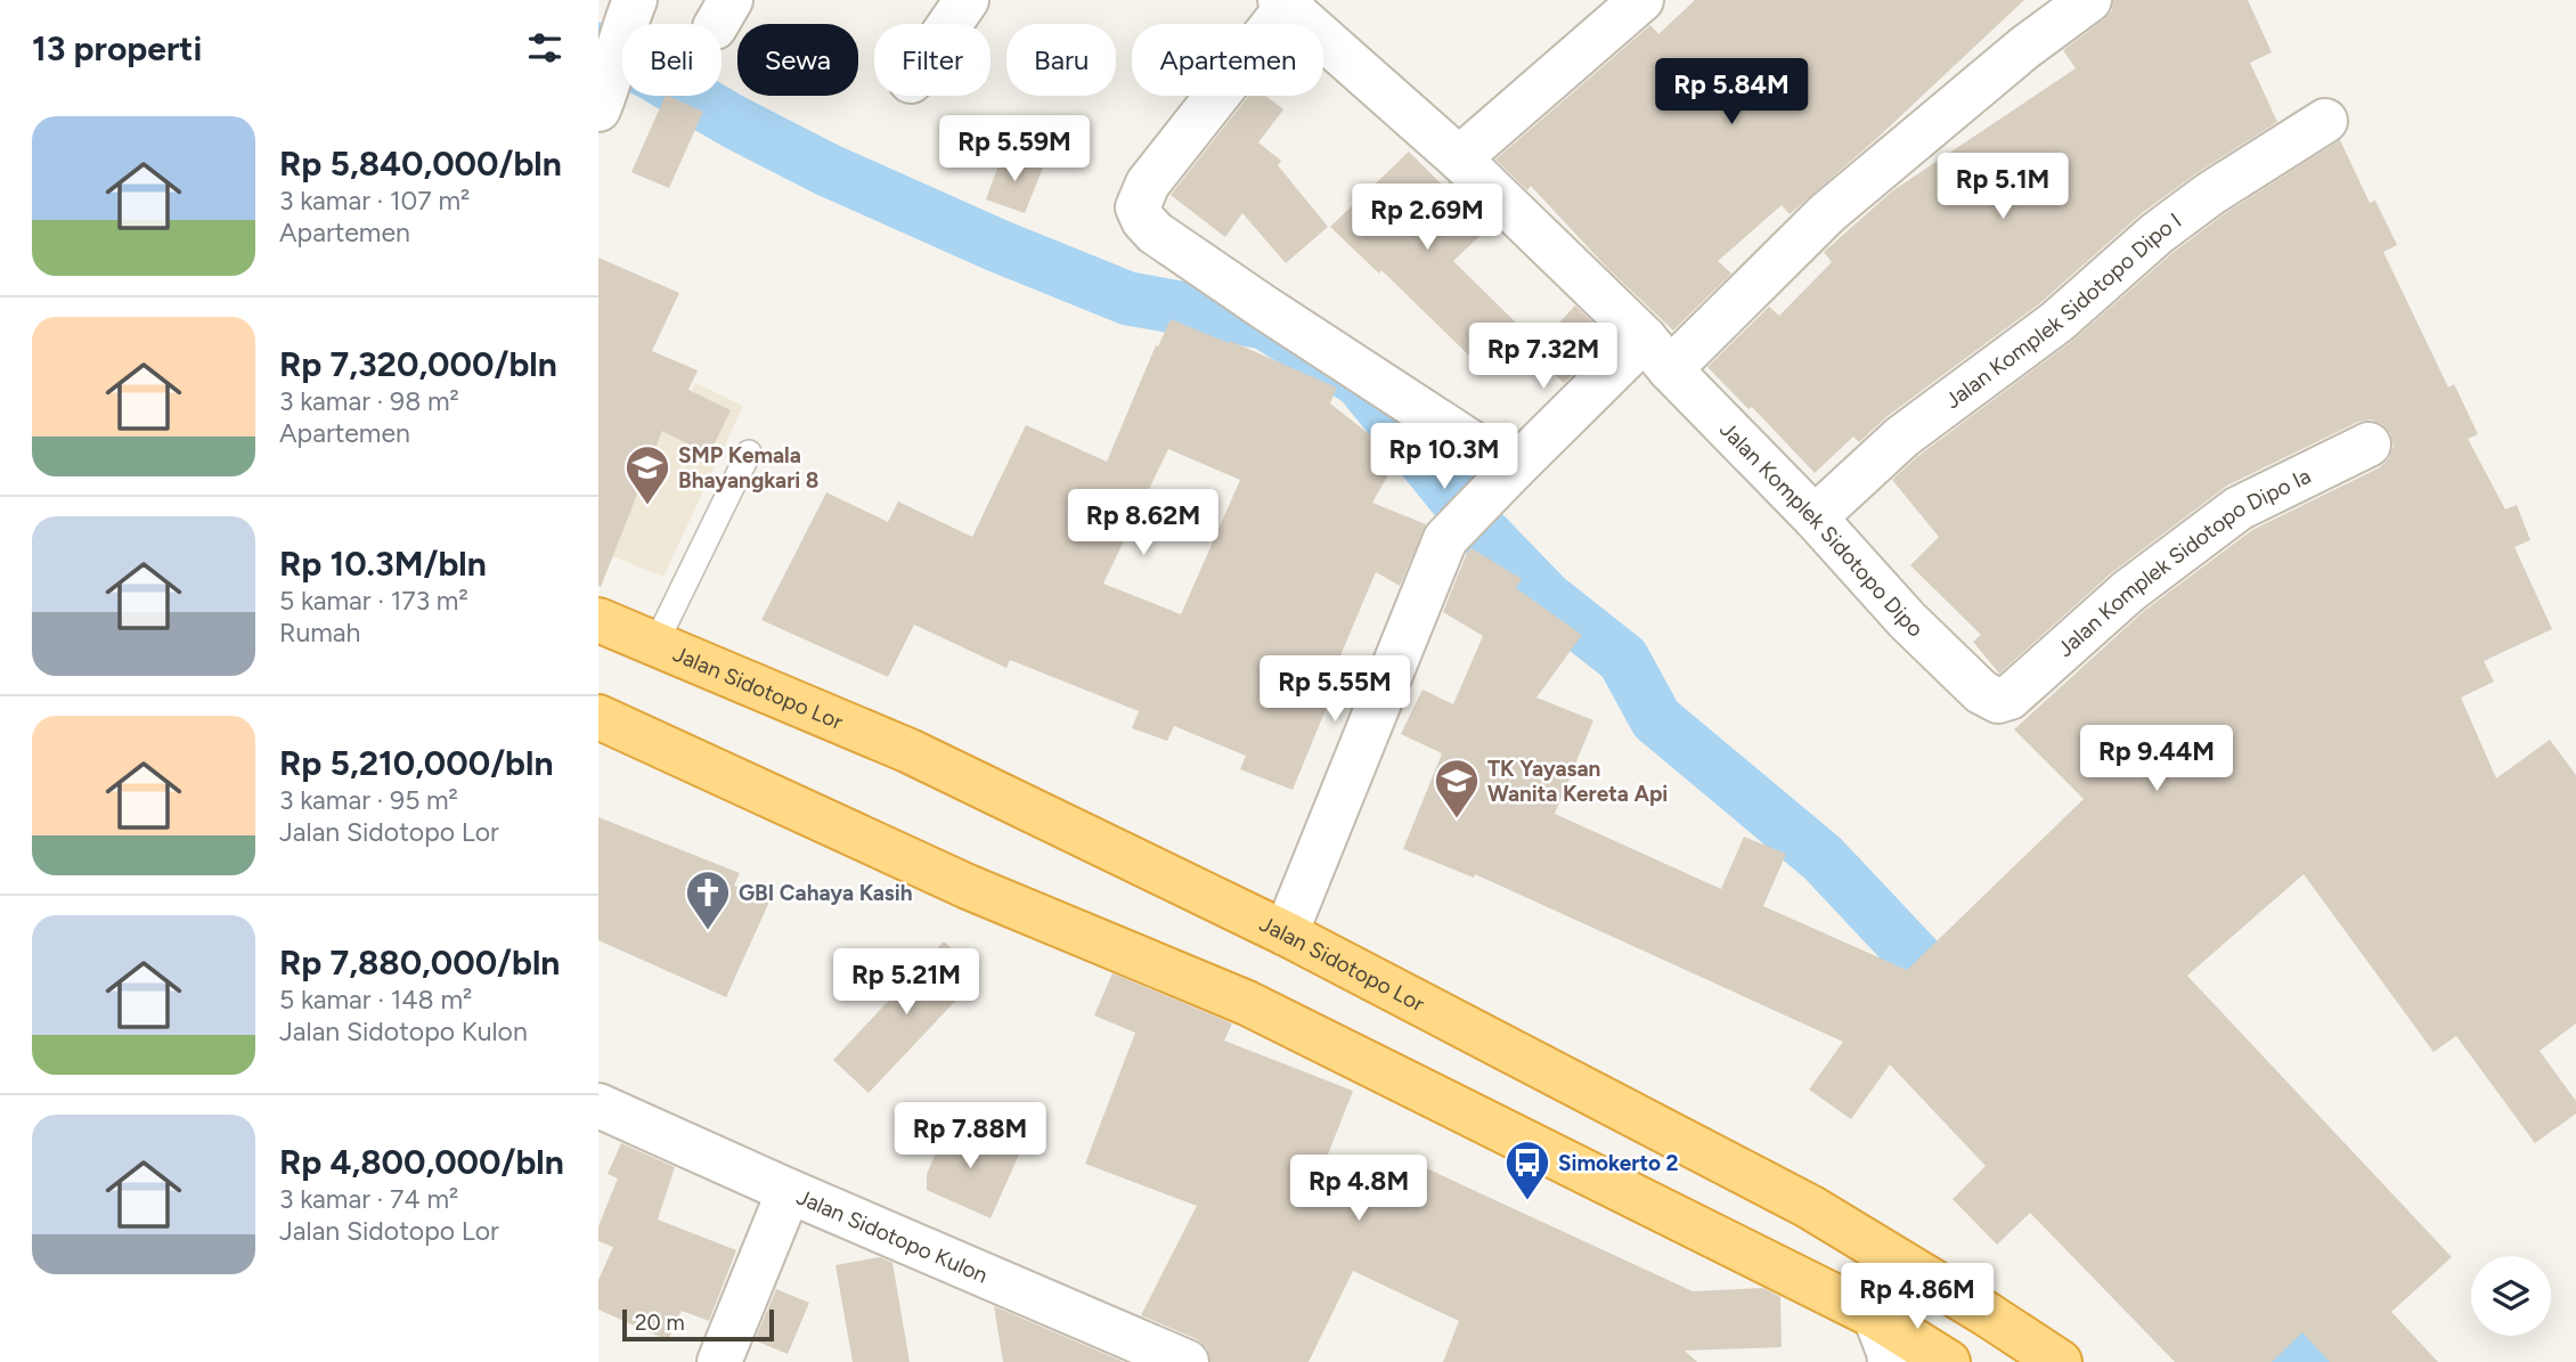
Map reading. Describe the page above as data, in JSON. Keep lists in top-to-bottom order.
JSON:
{
  "streets": {
    "highway": ["Jalan Sidotopo Lor"],
    "street": [
      "Jalan Komplek Sidotopo Dipo I",
      "Jalan Komplek Sidotopo Dipo",
      "Jalan Komplek Sidotopo Dipo Ia",
      "Jalan Sidotopo Kulon"
    ]
  },
  "crossings": [
    ["Jalan Komplek Sidotopo Dipo I", "Jalan Komplek Sidotopo Dipo"],
    ["Jalan Komplek Sidotopo Dipo", "Jalan Komplek Sidotopo Dipo Ia"]
  ],
  "places": {
    "school or university": ["SMP Kemala Bhayangkari 8", "TK Yayasan Wanita Kereta Api"],
    "church": ["GBI Cahaya Kasih"],
    "bus stop": ["Simokerto 2"]
  },
  "scale_bar": "20 m",
  "page": {
    "heading": "13 properti",
    "chip": [
      "Beli",
      "Sewa",
      "Filter",
      "Baru",
      "Apartemen"
    ],
    "price": [
      "Rp 5.84M",
      "Rp 5.59M",
      "Rp 5.1M",
      "Rp 2.69M",
      "Rp 7.32M",
      "Rp 10.3M",
      "Rp 8.62M",
      "Rp 5.55M",
      "Rp 9.44M",
      "Rp 5.21M",
      "Rp 7.88M",
      "Rp 4.8M",
      "Rp 4.86M"
    ],
    "list": [
      {
        "name": "Rp 5,840,000/bln",
        "note": "3 kamar · 107 m² · Apartemen"
      },
      {
        "name": "Rp 7,320,000/bln",
        "note": "3 kamar · 98 m² · Apartemen"
      },
      {
        "name": "Rp 10.3M/bln",
        "note": "5 kamar · 173 m² · Rumah"
      },
      {
        "name": "Rp 5,210,000/bln",
        "note": "3 kamar · 95 m² · Jalan Sidotopo Lor"
      },
      {
        "name": "Rp 7,880,000/bln",
        "note": "5 kamar · 148 m² · Jalan Sidotopo Kulon"
      },
      {
        "name": "Rp 4,800,000/bln",
        "note": "3 kamar · 74 m² · Jalan Sidotopo Lor"
      }
    ],
    "scale": "20 m"
  }
}
